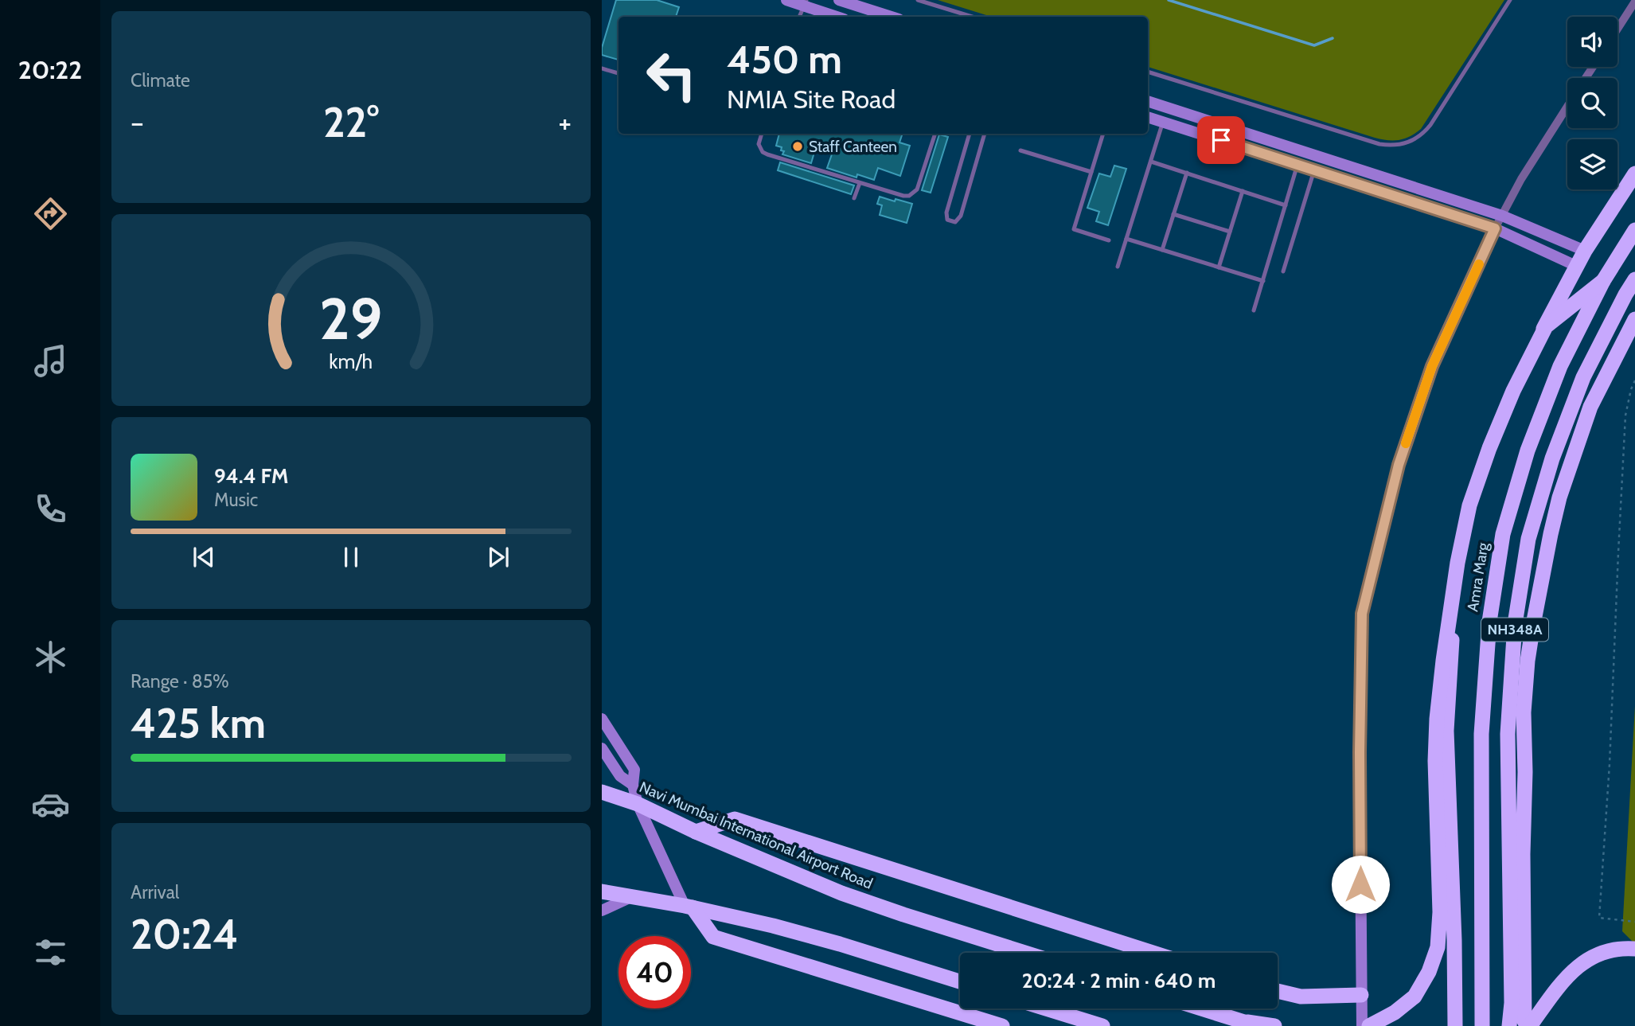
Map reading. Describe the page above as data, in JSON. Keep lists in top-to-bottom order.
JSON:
{
  "streets": {
    "highway": ["Amra Marg", "NH348A", "Navi Mumbai International Airport Road"]
  },
  "places": ["Staff Canteen"],
  "page": {
    "tabs": "20:22",
    "tile": [
      "Climate",
      ["Range · 85%", "425 km"],
      ["Arrival", "20:24"]
    ],
    "turn": ["450 m", "NMIA Site Road"],
    "heat": ["−", "22°", "+"],
    "song": ["94.4 FM", "Music"],
    "limit": "40",
    "trip": "20:24 · 2 min · 640 m",
    "gauge": ["29", "km/h"]
  }
}
